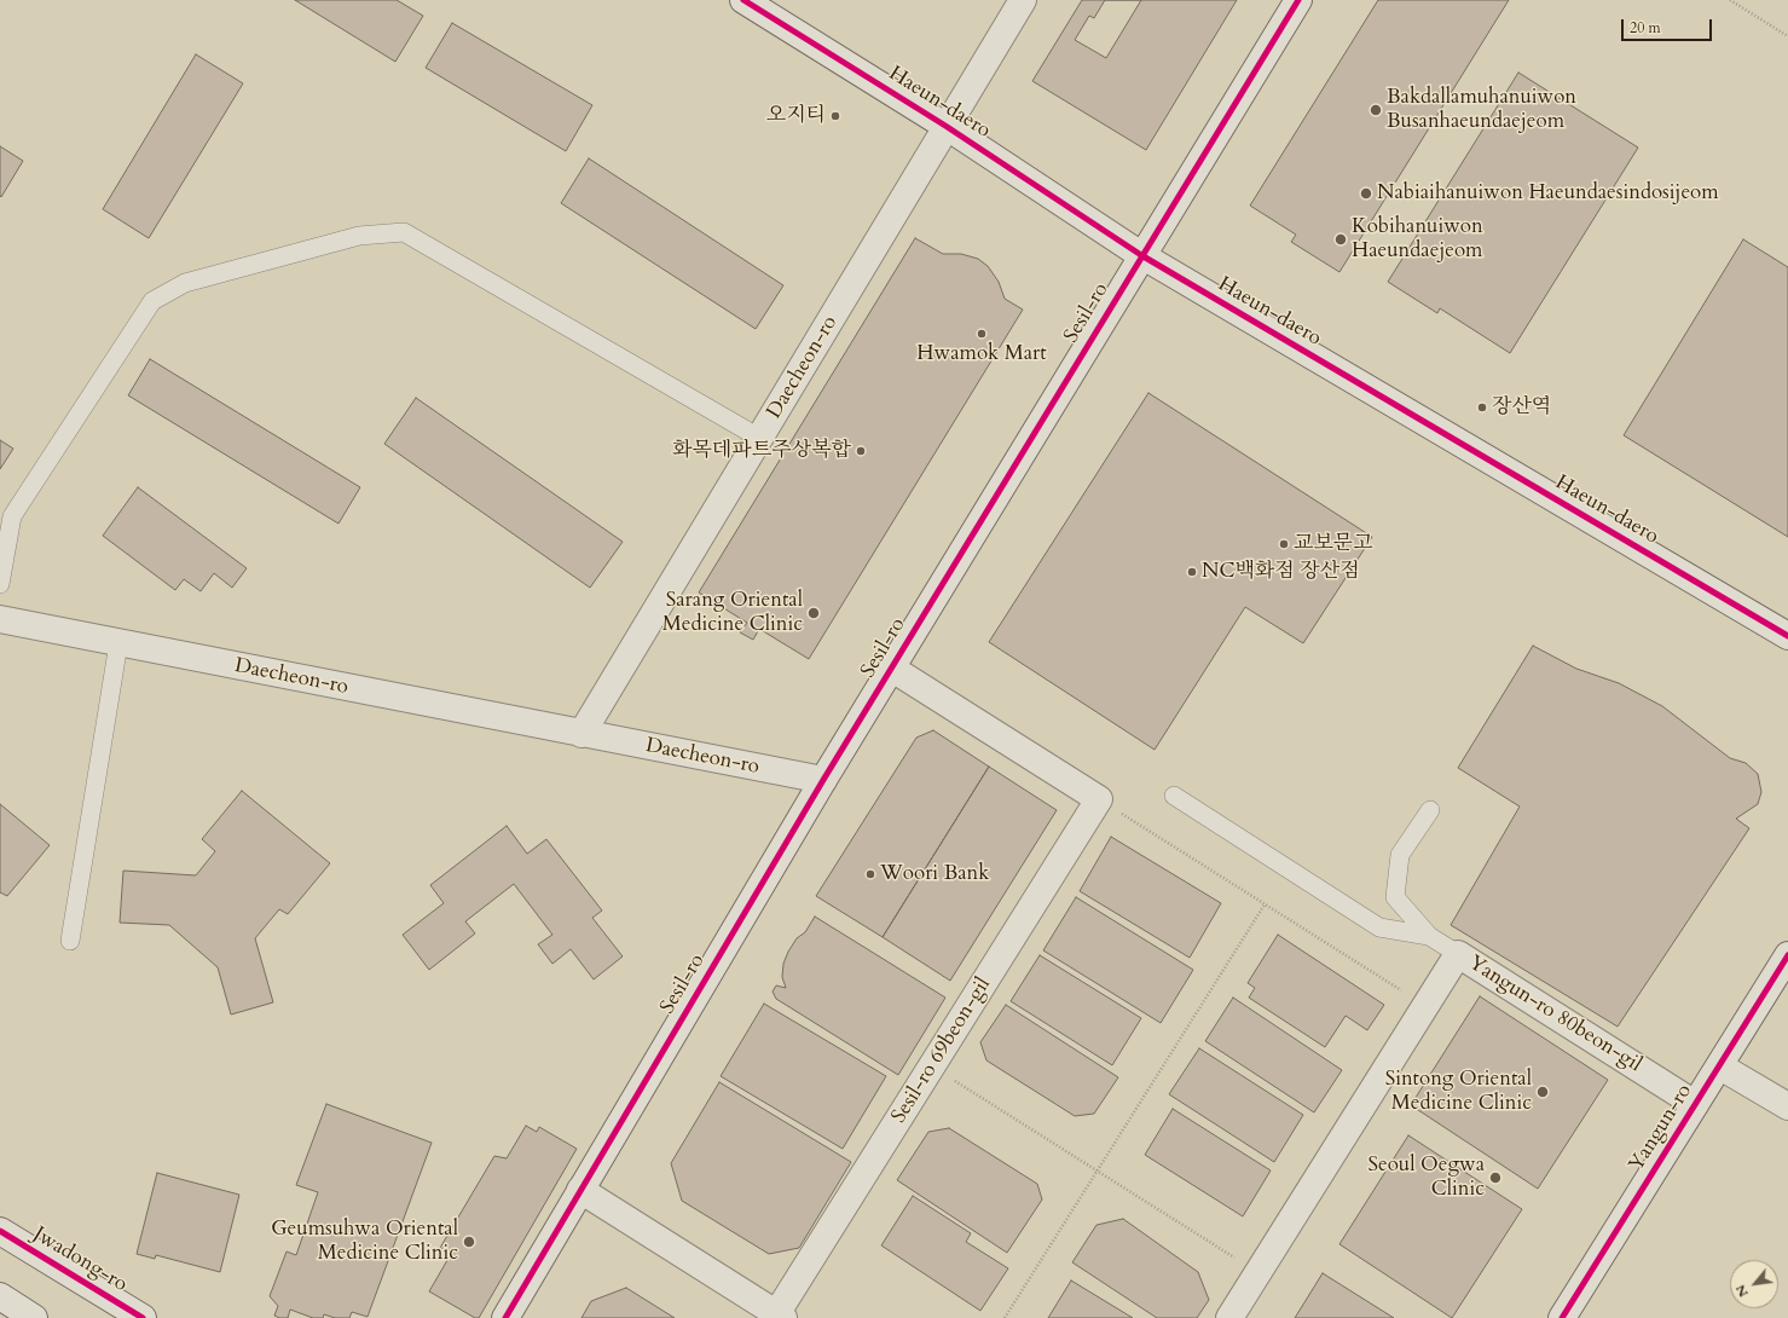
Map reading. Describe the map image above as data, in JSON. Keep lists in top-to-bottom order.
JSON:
{
  "streets": {
    "street": [
      "Haeun-daero",
      "Sesil-ro",
      "Daecheon-ro",
      "Yangun-ro 80beon-gil",
      "Sesil-ro 69beon-gil",
      "Yangun-ro",
      "Jwadong-ro"
    ]
  },
  "crossings": [
    ["Haeun-daero", "Sesil-ro"],
    ["Haeun-daero", "Daecheon-ro"],
    ["Sesil-ro", "Daecheon-ro"],
    ["Sesil-ro", "Sesil-ro 69beon-gil"],
    ["Yangun-ro 80beon-gil", "Yangun-ro"]
  ],
  "places": [
    "Bakdallamuhanuiwon Busanhaeundaejeom",
    "오지티",
    "Nabiaihanuiwon Haeundaesindosijeom",
    "Kobihanuiwon Haeundaejeom",
    "Hwamok Mart",
    "장산역",
    "화목데파트주상복합",
    "교보문고",
    "NC백화점 장산점",
    "Sarang Oriental Medicine Clinic",
    "Woori Bank",
    "Sintong Oriental Medicine Clinic",
    "Seoul Oegwa Clinic",
    "Geumsuhwa Oriental Medicine Clinic"
  ],
  "scale_bar": "20 m",
  "north": "bottom left"
}
